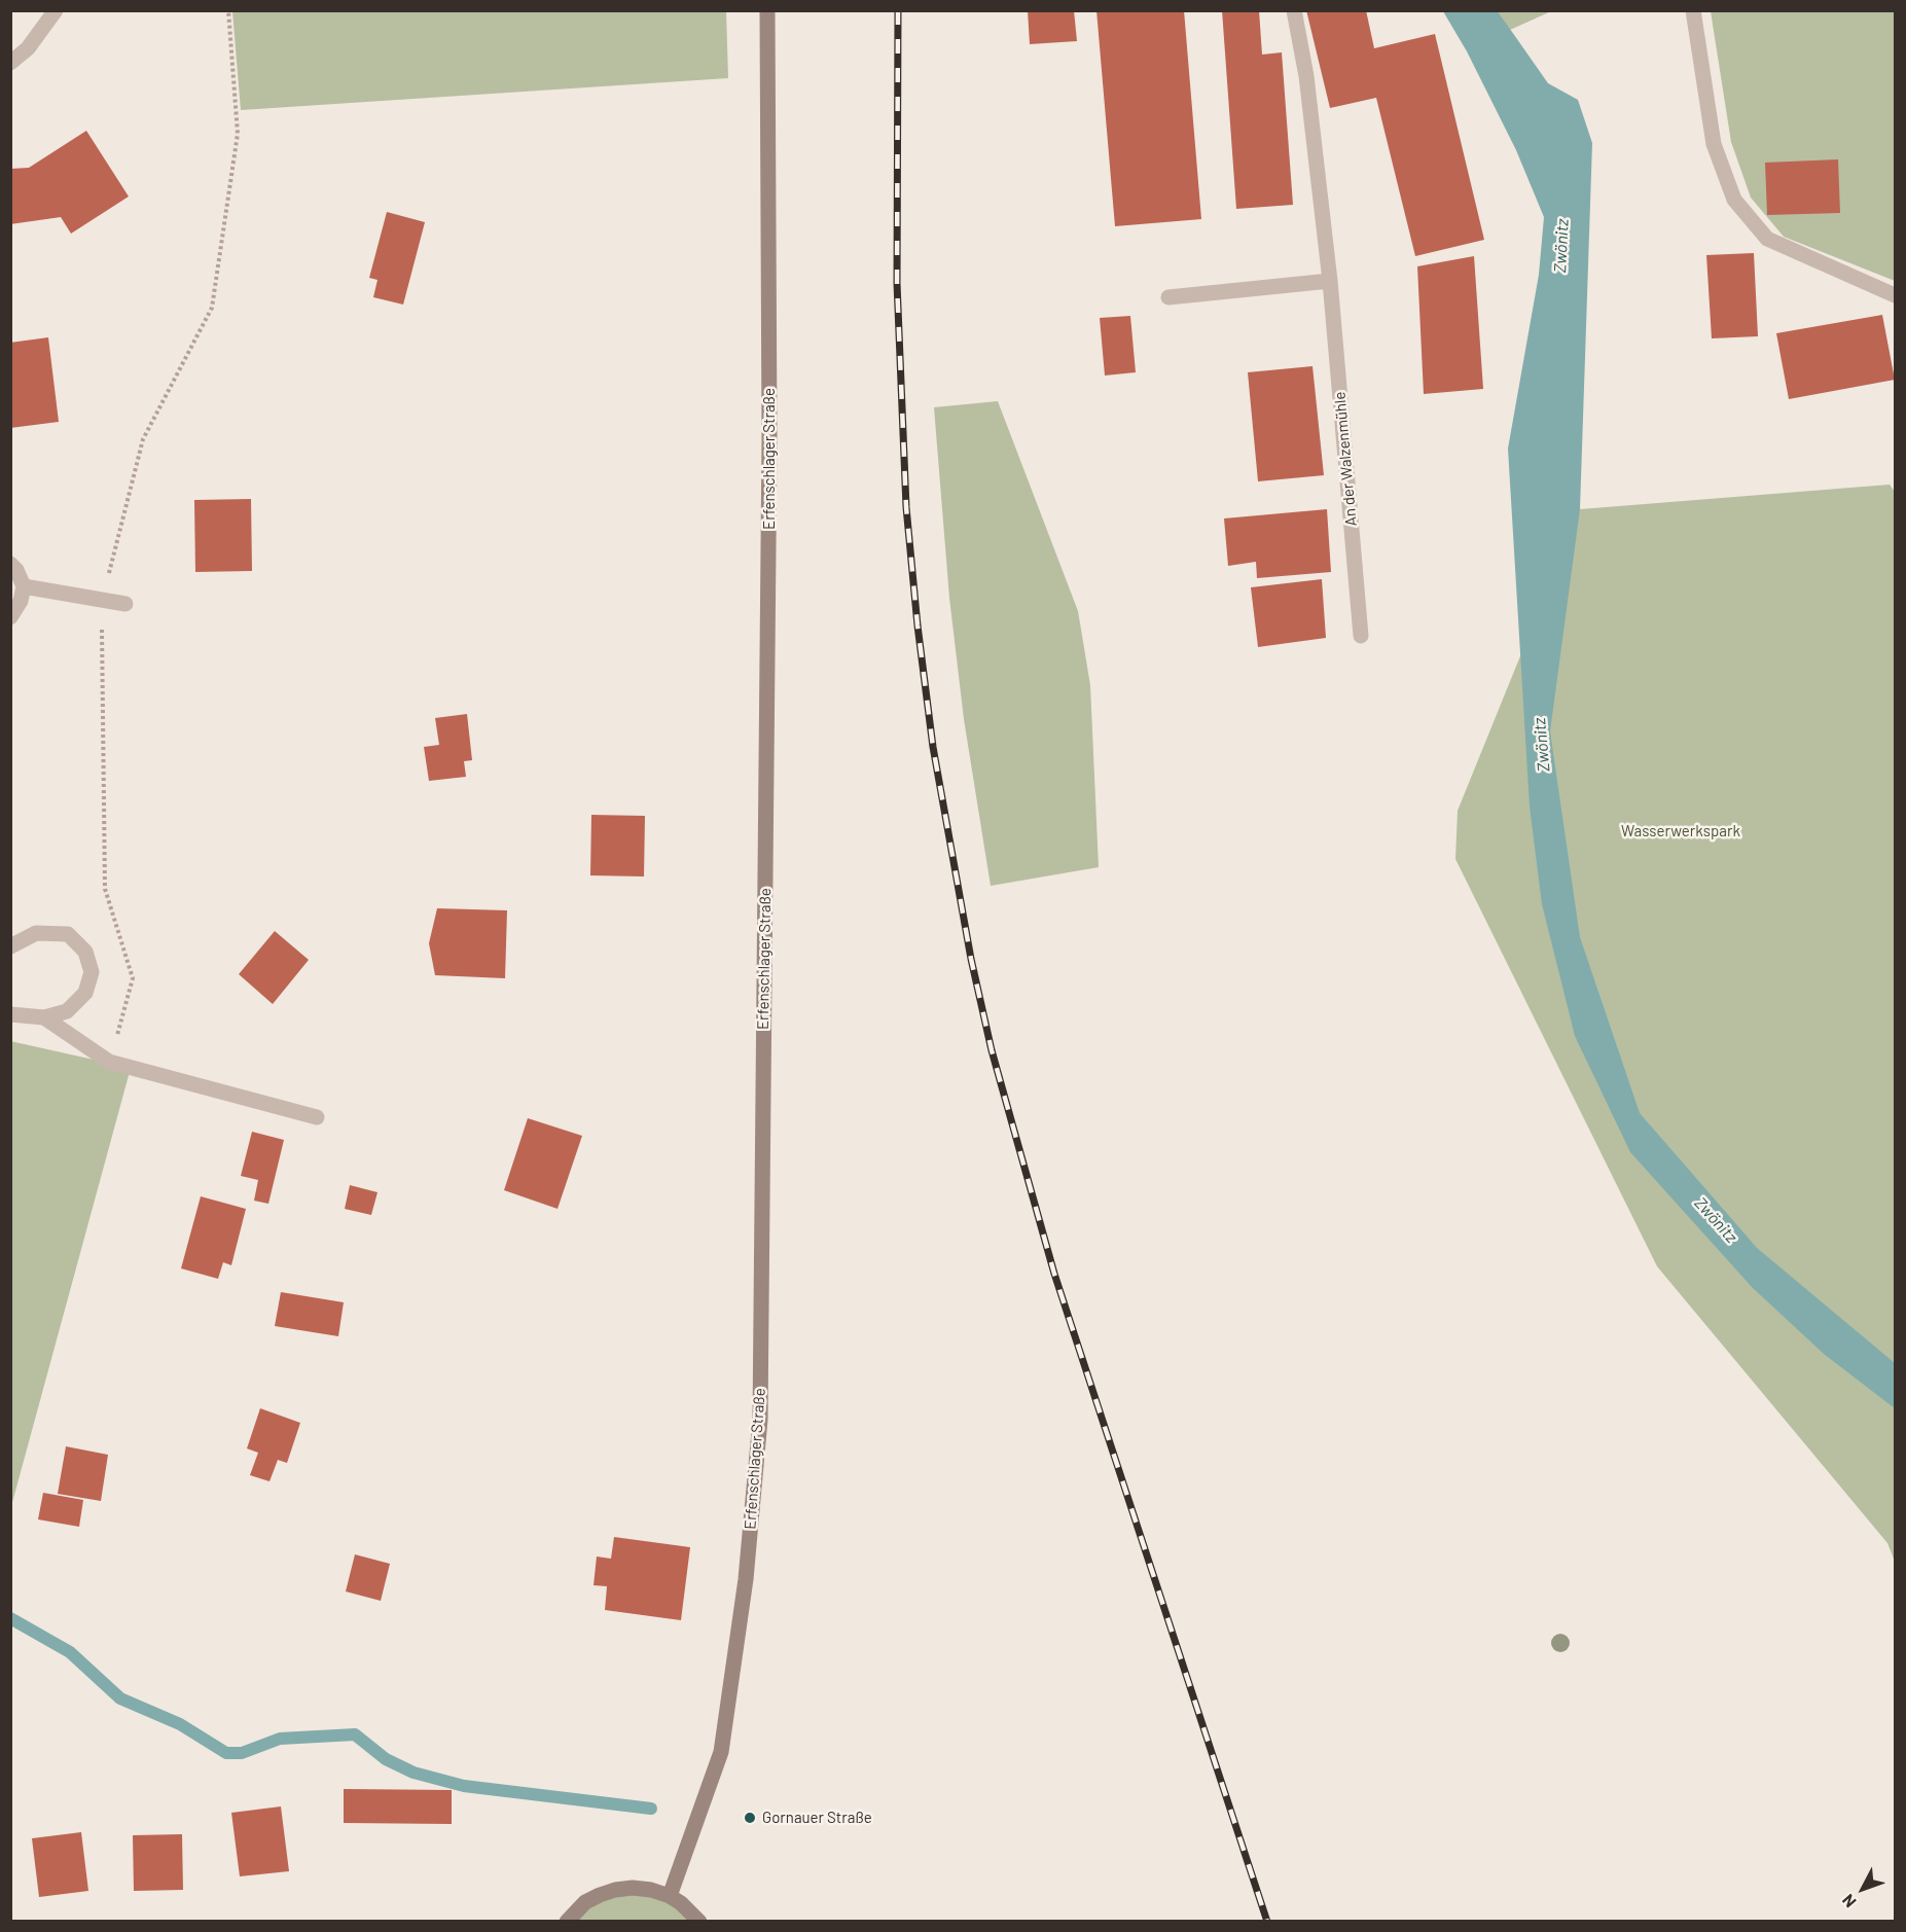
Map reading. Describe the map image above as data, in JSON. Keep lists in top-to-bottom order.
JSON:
{
  "streets": {
    "main road": ["Erfenschlager Straße"],
    "street": ["An der Walzenmühle"]
  },
  "water": ["Zwönitz"],
  "parks": ["Wasserwerkspark"],
  "places": ["Gornauer Straße"],
  "north": "bottom left"
}
